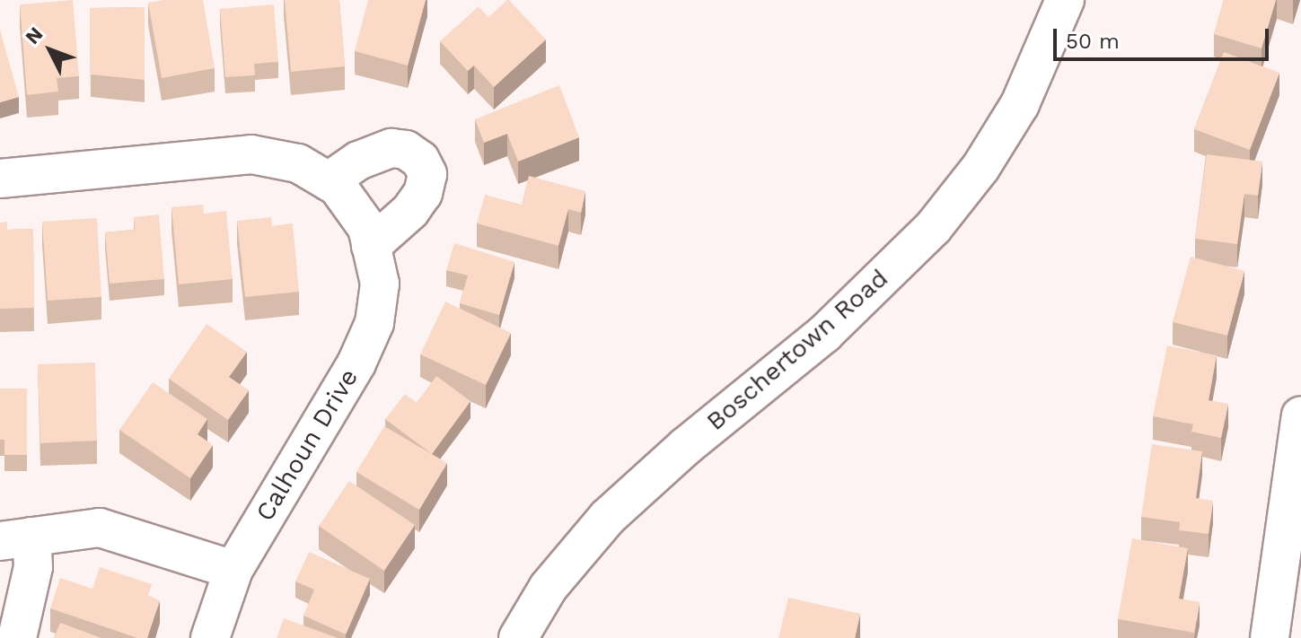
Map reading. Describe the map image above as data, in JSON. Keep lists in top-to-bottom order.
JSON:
{
  "streets": {
    "street": ["Boschertown Road", "Calhoun Drive"]
  },
  "scale_bar": "50 m",
  "north": "top left"
}
